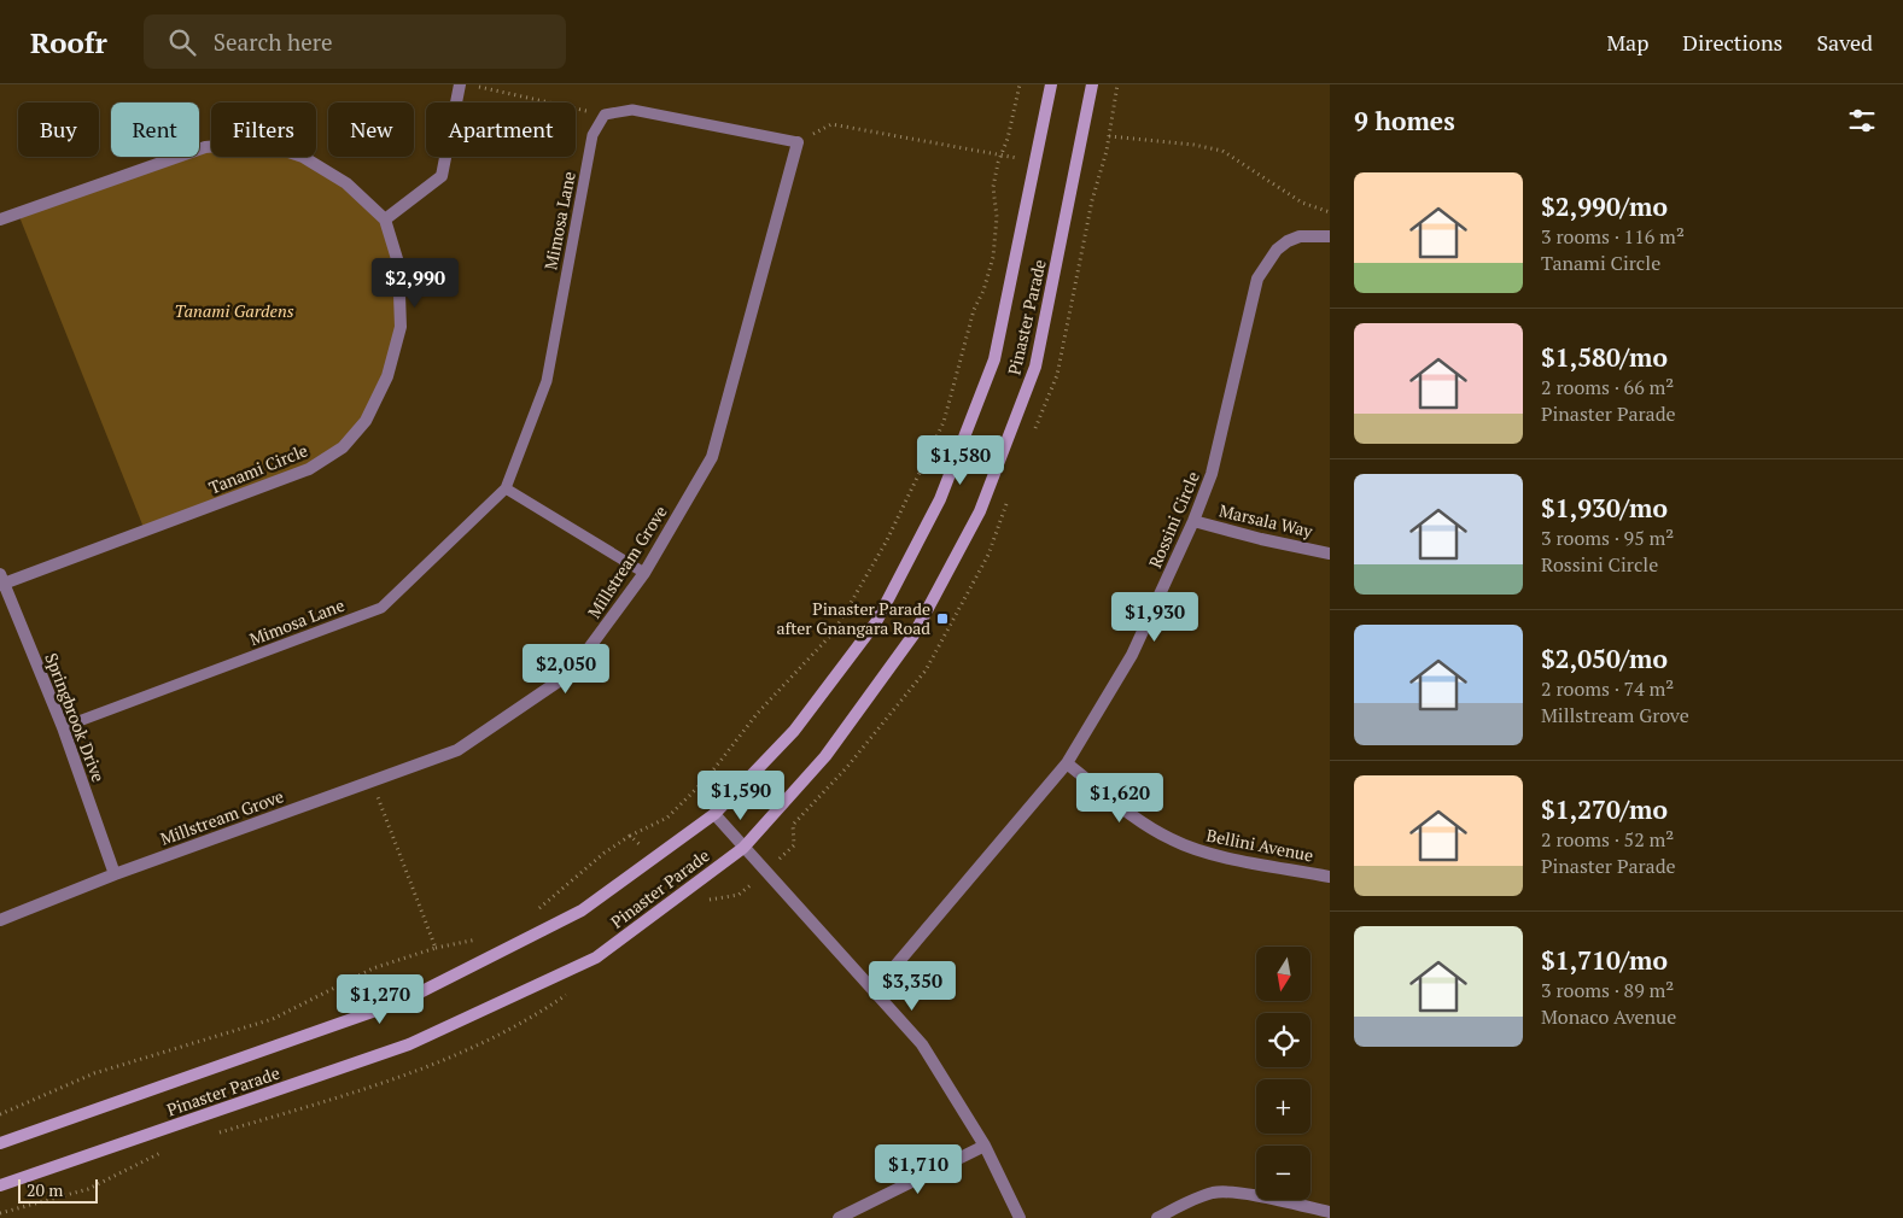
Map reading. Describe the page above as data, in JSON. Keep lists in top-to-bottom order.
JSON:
{
  "streets": {
    "main road": ["Pinaster Parade"],
    "street": [
      "Tanami Circle",
      "Rossini Circle",
      "Marsala Way",
      "Millstream Grove",
      "Springbrook Drive",
      "Bellini Avenue"
    ],
    "lane": ["Mimosa Lane"]
  },
  "crossings": [
    ["Mimosa Lane", "Springbrook Drive"],
    ["Tanami Circle", "Springbrook Drive"],
    ["Rossini Circle", "Marsala Way"],
    ["Rossini Circle", "Bellini Avenue"],
    ["Millstream Grove", "Springbrook Drive"]
  ],
  "parks": ["Tanami Gardens"],
  "places": {
    "transit": ["Pinaster Parade after Gnangara Road"]
  },
  "scale_bar": "20 m",
  "north": "bottom",
  "page": {
    "header": "Roofr",
    "search": "Search here",
    "nav": ["Map", "Directions", "Saved"],
    "heading": "9 homes",
    "chip": [
      "Buy",
      "Rent",
      "Filters",
      "New",
      "Apartment"
    ],
    "list": [
      {
        "name": "$2,990/mo",
        "note": "3 rooms · 116 m² · Tanami Circle"
      },
      {
        "name": "$1,580/mo",
        "note": "2 rooms · 66 m² · Pinaster Parade"
      },
      {
        "name": "$1,930/mo",
        "note": "3 rooms · 95 m² · Rossini Circle"
      },
      {
        "name": "$2,050/mo",
        "note": "2 rooms · 74 m² · Millstream Grove"
      },
      {
        "name": "$1,270/mo",
        "note": "2 rooms · 52 m² · Pinaster Parade"
      },
      {
        "name": "$1,710/mo",
        "note": "3 rooms · 89 m² · Monaco Avenue"
      }
    ],
    "price": [
      "$2,990",
      "$1,580",
      "$1,930",
      "$2,050",
      "$1,590",
      "$1,620",
      "$3,350",
      "$1,270",
      "$1,710"
    ],
    "map_buttons": ["+", "−"],
    "scale": "20 m"
  }
}
